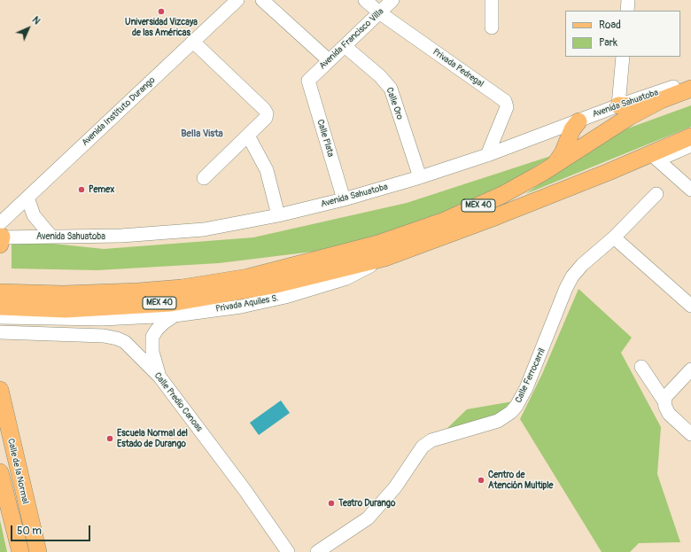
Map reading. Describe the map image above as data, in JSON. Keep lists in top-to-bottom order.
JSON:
{
  "streets": {
    "main road": ["Avenida Sahuatoba", "MEX 40", "Calle de la Normal"],
    "street": [
      "Avenida Francisco Villa",
      "Privada Pedregal",
      "Calle Oro",
      "Avenida Instituto Durango",
      "Calle Plata",
      "Privada Aquiles S.",
      "Calle Ferrocarril",
      "Calle Predio Canoas"
    ]
  },
  "crossings": [
    ["Avenida Francisco Villa", "Privada Pedregal"],
    ["Avenida Francisco Villa", "Calle Oro"],
    ["Avenida Francisco Villa", "Calle Plata"],
    ["Privada Pedregal", "Avenida Sahuatoba"],
    ["Calle Oro", "Avenida Sahuatoba"],
    ["Avenida Sahuatoba", "Avenida Instituto Durango"],
    ["Avenida Sahuatoba", "Calle Plata"],
    ["Avenida Sahuatoba", "MEX 40"],
    ["MEX 40", "Privada Aquiles S."],
    ["Privada Aquiles S.", "Calle Predio Canoas"]
  ],
  "districts": ["Bella Vista"],
  "places": [
    "Universidad Vizcaya de las Américas",
    "Pemex",
    "Escuela Normal del Estado de Durango",
    "Centro de Atención Multiple",
    "Teatro Durango"
  ],
  "legend": ["Road", "Park"],
  "scale_bar": "50 m",
  "north": "top right"
}
